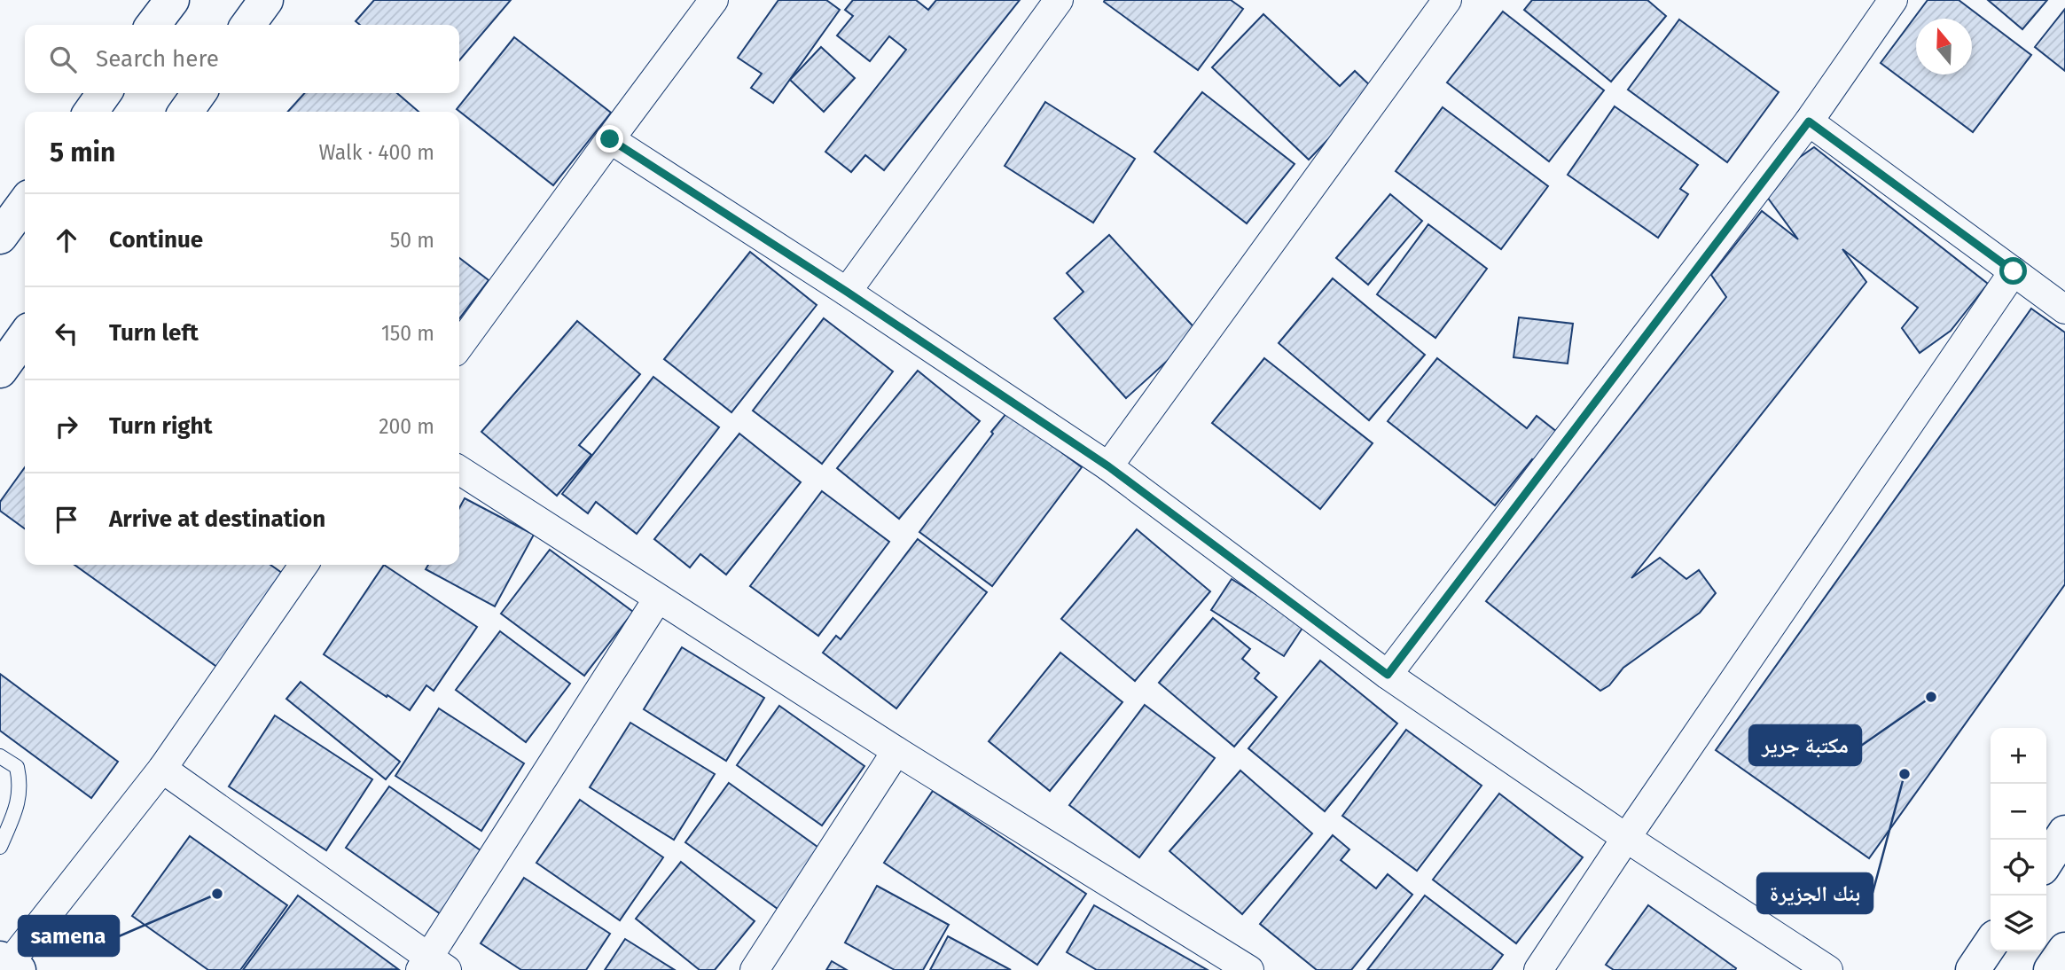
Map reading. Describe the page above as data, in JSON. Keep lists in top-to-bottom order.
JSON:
{
  "places": ["مكتبة جرير", "بنك الجزيرة", "samena"],
  "north": "top",
  "page": {
    "search": "Search here",
    "heading": ["5 min", "Walk · 400 m"],
    "list": [
      ["Continue", "50 m"],
      ["Turn left", "150 m"],
      ["Turn right", "200 m"],
      "Arrive at destination"
    ],
    "map_buttons": ["+", "−"]
  }
}
